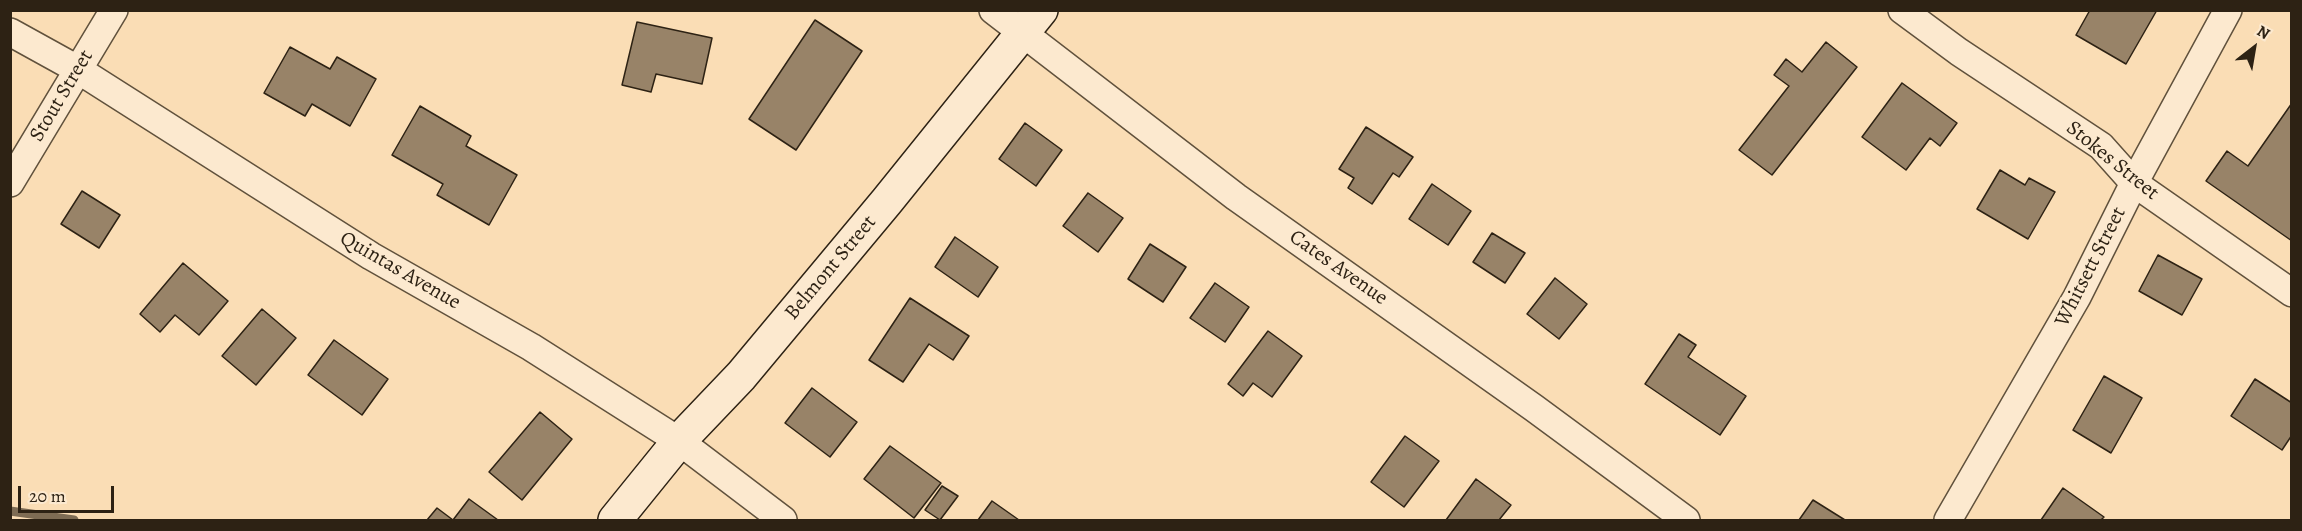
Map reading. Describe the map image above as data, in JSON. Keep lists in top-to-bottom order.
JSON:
{
  "streets": {
    "street": [
      "Stout Street",
      "Stokes Street",
      "Whitsett Street",
      "Belmont Street",
      "Cates Avenue",
      "Quintas Avenue"
    ]
  },
  "crossings": [
    ["Stout Street", "Quintas Avenue"],
    ["Stokes Street", "Whitsett Street"],
    ["Belmont Street", "Cates Avenue"],
    ["Belmont Street", "Quintas Avenue"]
  ],
  "scale_bar": "20 m",
  "north": "top right"
}
